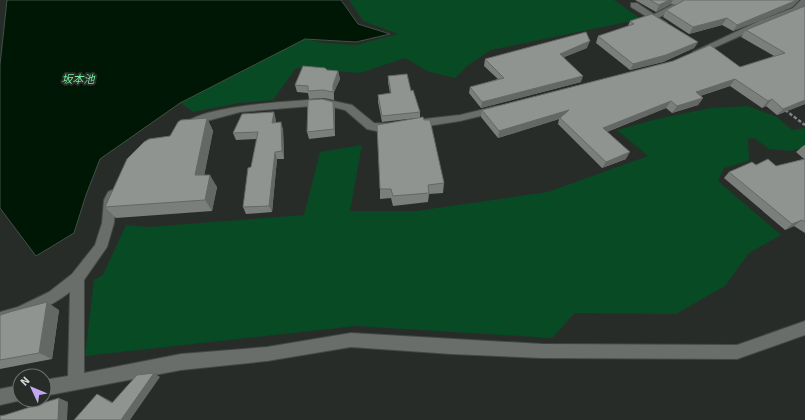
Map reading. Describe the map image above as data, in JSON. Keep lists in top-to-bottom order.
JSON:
{
  "water": ["坂本池"],
  "north": "top left"
}
